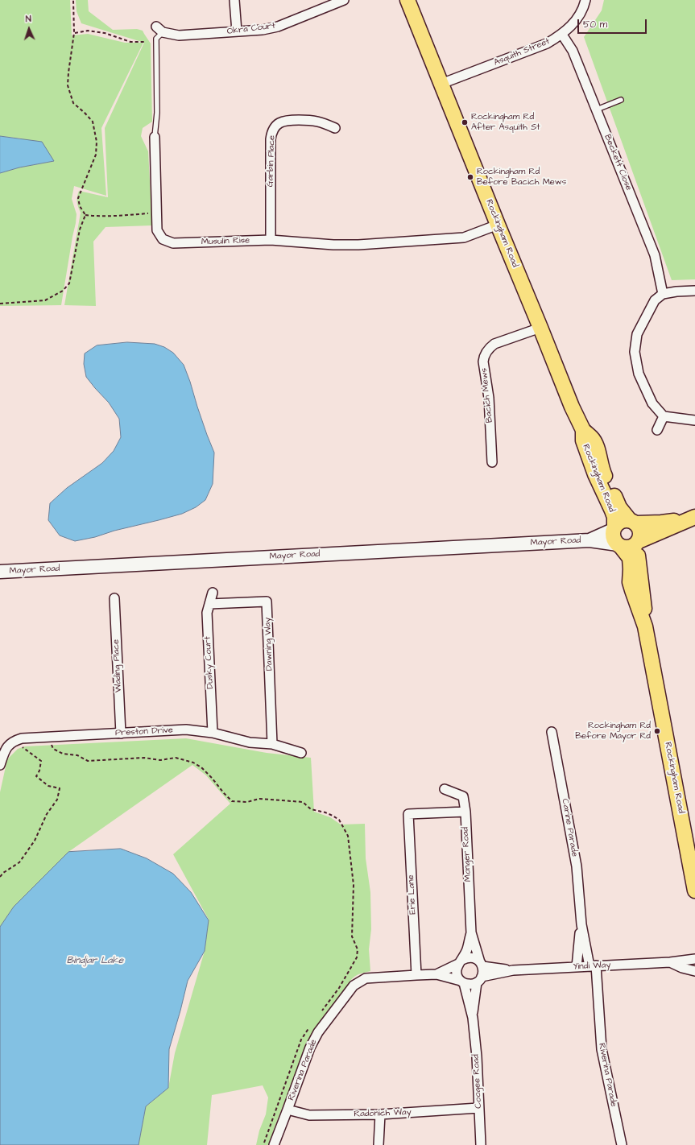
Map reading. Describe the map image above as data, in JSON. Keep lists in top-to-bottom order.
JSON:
{
  "streets": {
    "main road": ["Rockingham Road", "Mayor Road"],
    "street": [
      "Okra Court",
      "Asquith Street",
      "Garbin Place",
      "Beckett Close",
      "Musulin Rise",
      "Bacich Mews",
      "Dawning Way",
      "Dusky Court",
      "Wading Place",
      "Preston Drive",
      "Carine Parade",
      "Monger Road",
      "Erie Lane",
      "Yindi Way",
      "Riverina Parade",
      "Coogee Road",
      "Radonich Way"
    ]
  },
  "crossings": [
    ["Okra Court", "Musulin Rise"],
    ["Asquith Street", "Beckett Close"],
    ["Asquith Street", "Rockingham Road"],
    ["Garbin Place", "Musulin Rise"],
    ["Rockingham Road", "Musulin Rise"],
    ["Rockingham Road", "Bacich Mews"],
    ["Rockingham Road", "Mayor Road"],
    ["Dawning Way", "Dusky Court"],
    ["Dawning Way", "Preston Drive"],
    ["Dusky Court", "Preston Drive"],
    ["Wading Place", "Preston Drive"],
    ["Carine Parade", "Yindi Way"],
    ["Carine Parade", "Riverina Parade"],
    ["Monger Road", "Erie Lane"],
    ["Monger Road", "Yindi Way"],
    ["Monger Road", "Coogee Road"],
    ["Erie Lane", "Yindi Way"],
    ["Yindi Way", "Riverina Parade"],
    ["Yindi Way", "Coogee Road"],
    ["Riverina Parade", "Radonich Way"],
    ["Coogee Road", "Radonich Way"]
  ],
  "water": ["Bindjar Lake"],
  "places": ["Rockingham Rd After Asquith St", "Rockingham Rd Before Bacich Mews", "Rockingham Rd Before Mayor Rd"],
  "scale_bar": "50 m",
  "north": "top"
}
